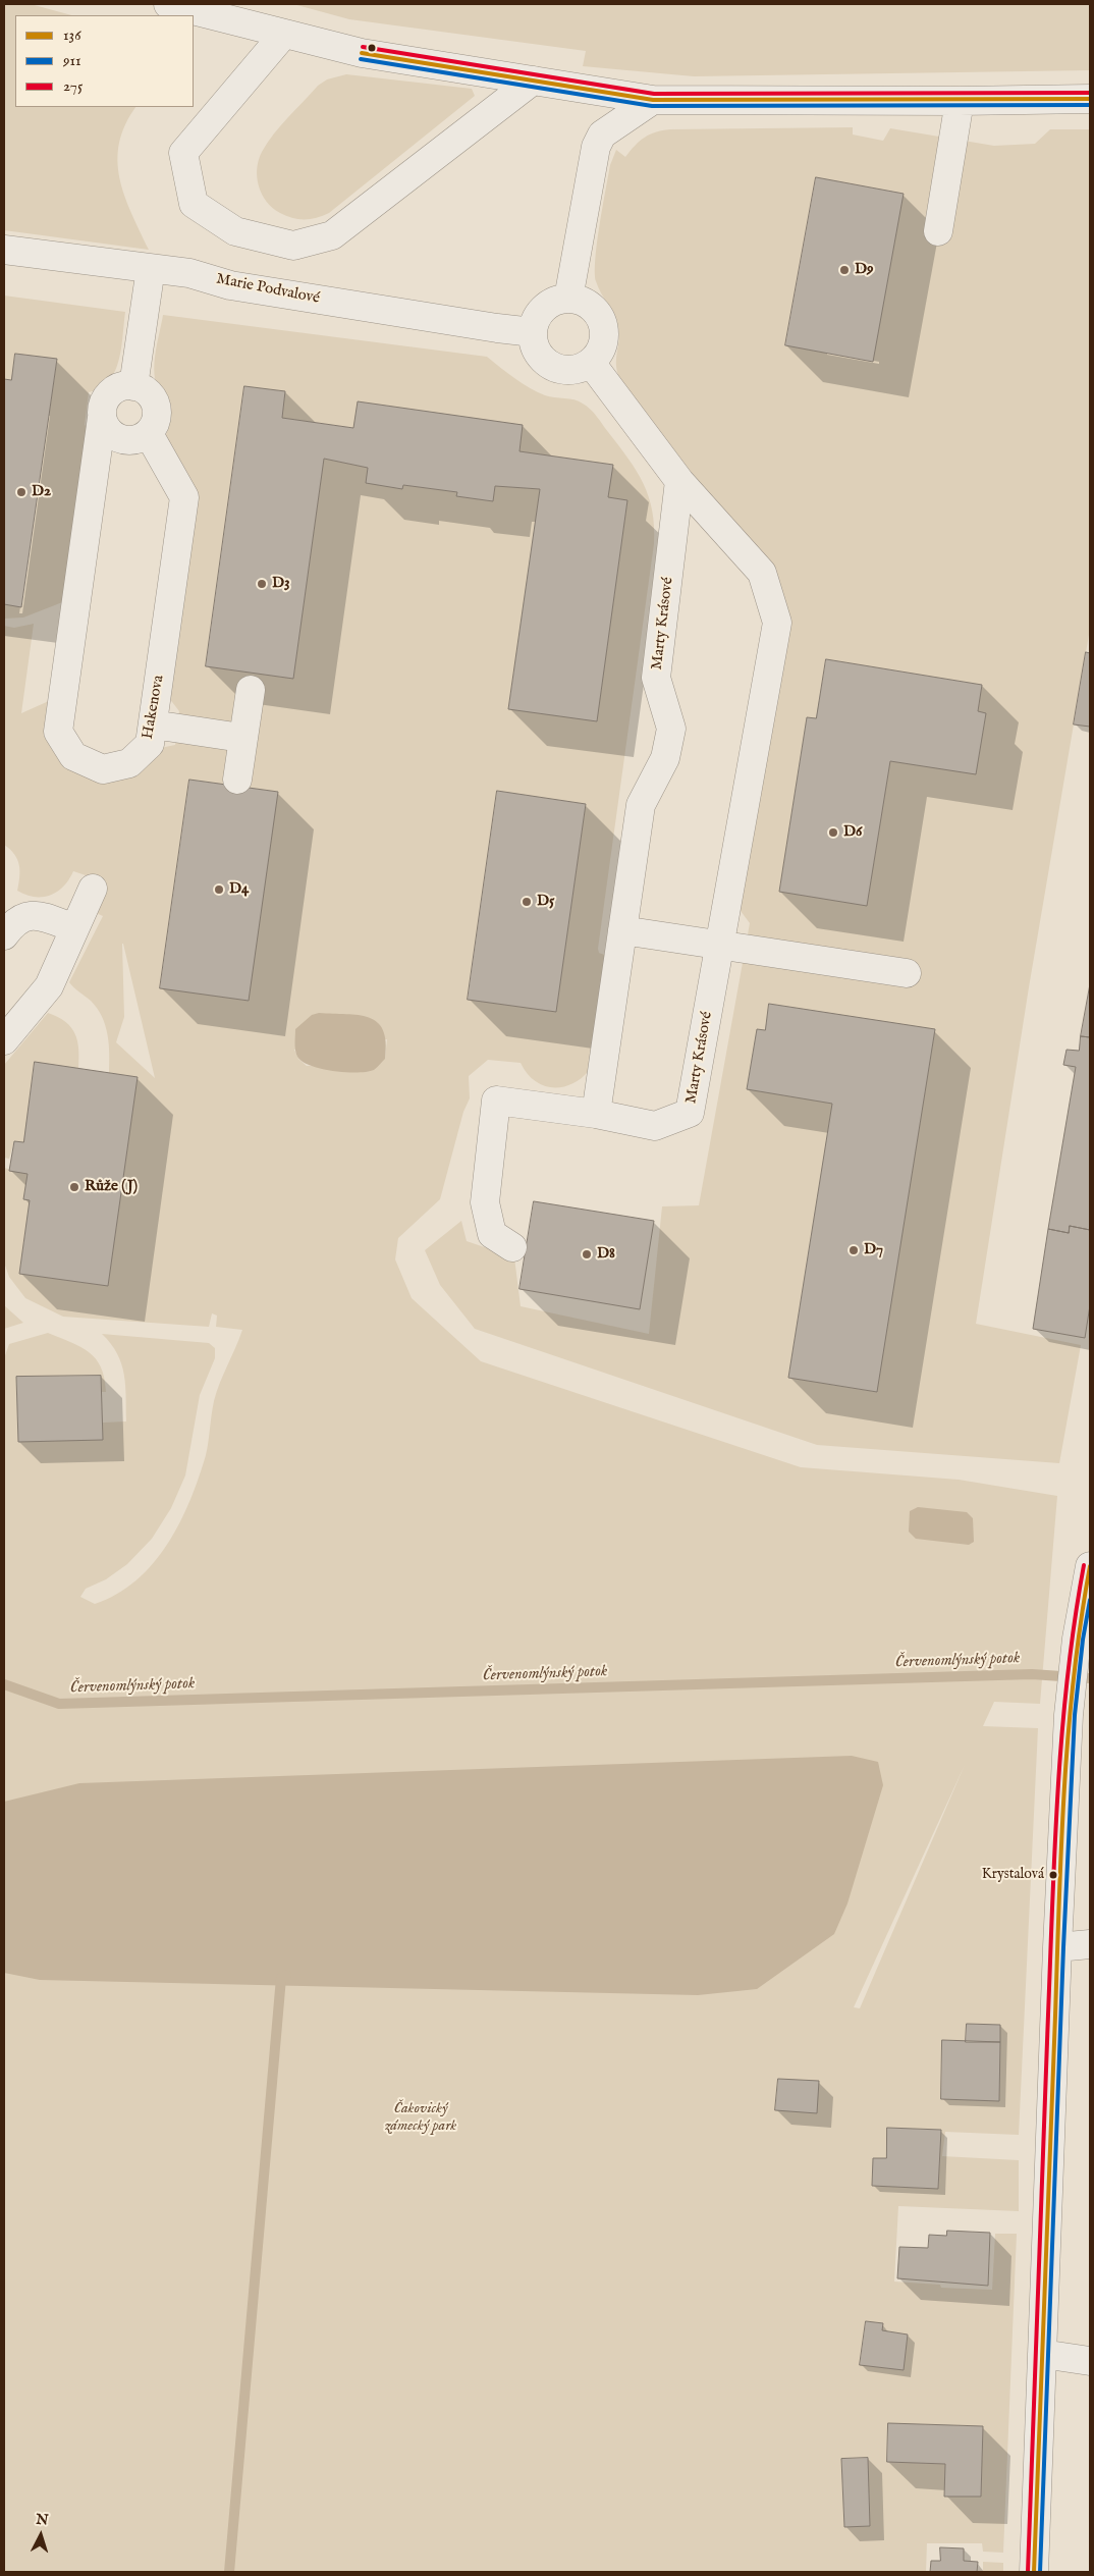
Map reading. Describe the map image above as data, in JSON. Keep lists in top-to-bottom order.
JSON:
{
  "streets": {
    "street": ["Marie Podvalové", "Marty Krásové", "Hakenova"]
  },
  "crossings": [
    ["Marie Podvalové", "Marty Krásové"]
  ],
  "water": ["Červenomlýnský potok"],
  "parks": ["Čakovický zámecký park"],
  "places": [
    "D9",
    "D2",
    "D3",
    "D6",
    "D4",
    "D5",
    "Růže (J)",
    "D7",
    "D8",
    "Krystalová"
  ],
  "lines": ["transit line 275", "transit line 136", "transit line 911"],
  "legend": ["136", "911", "275"],
  "north": "top"
}
